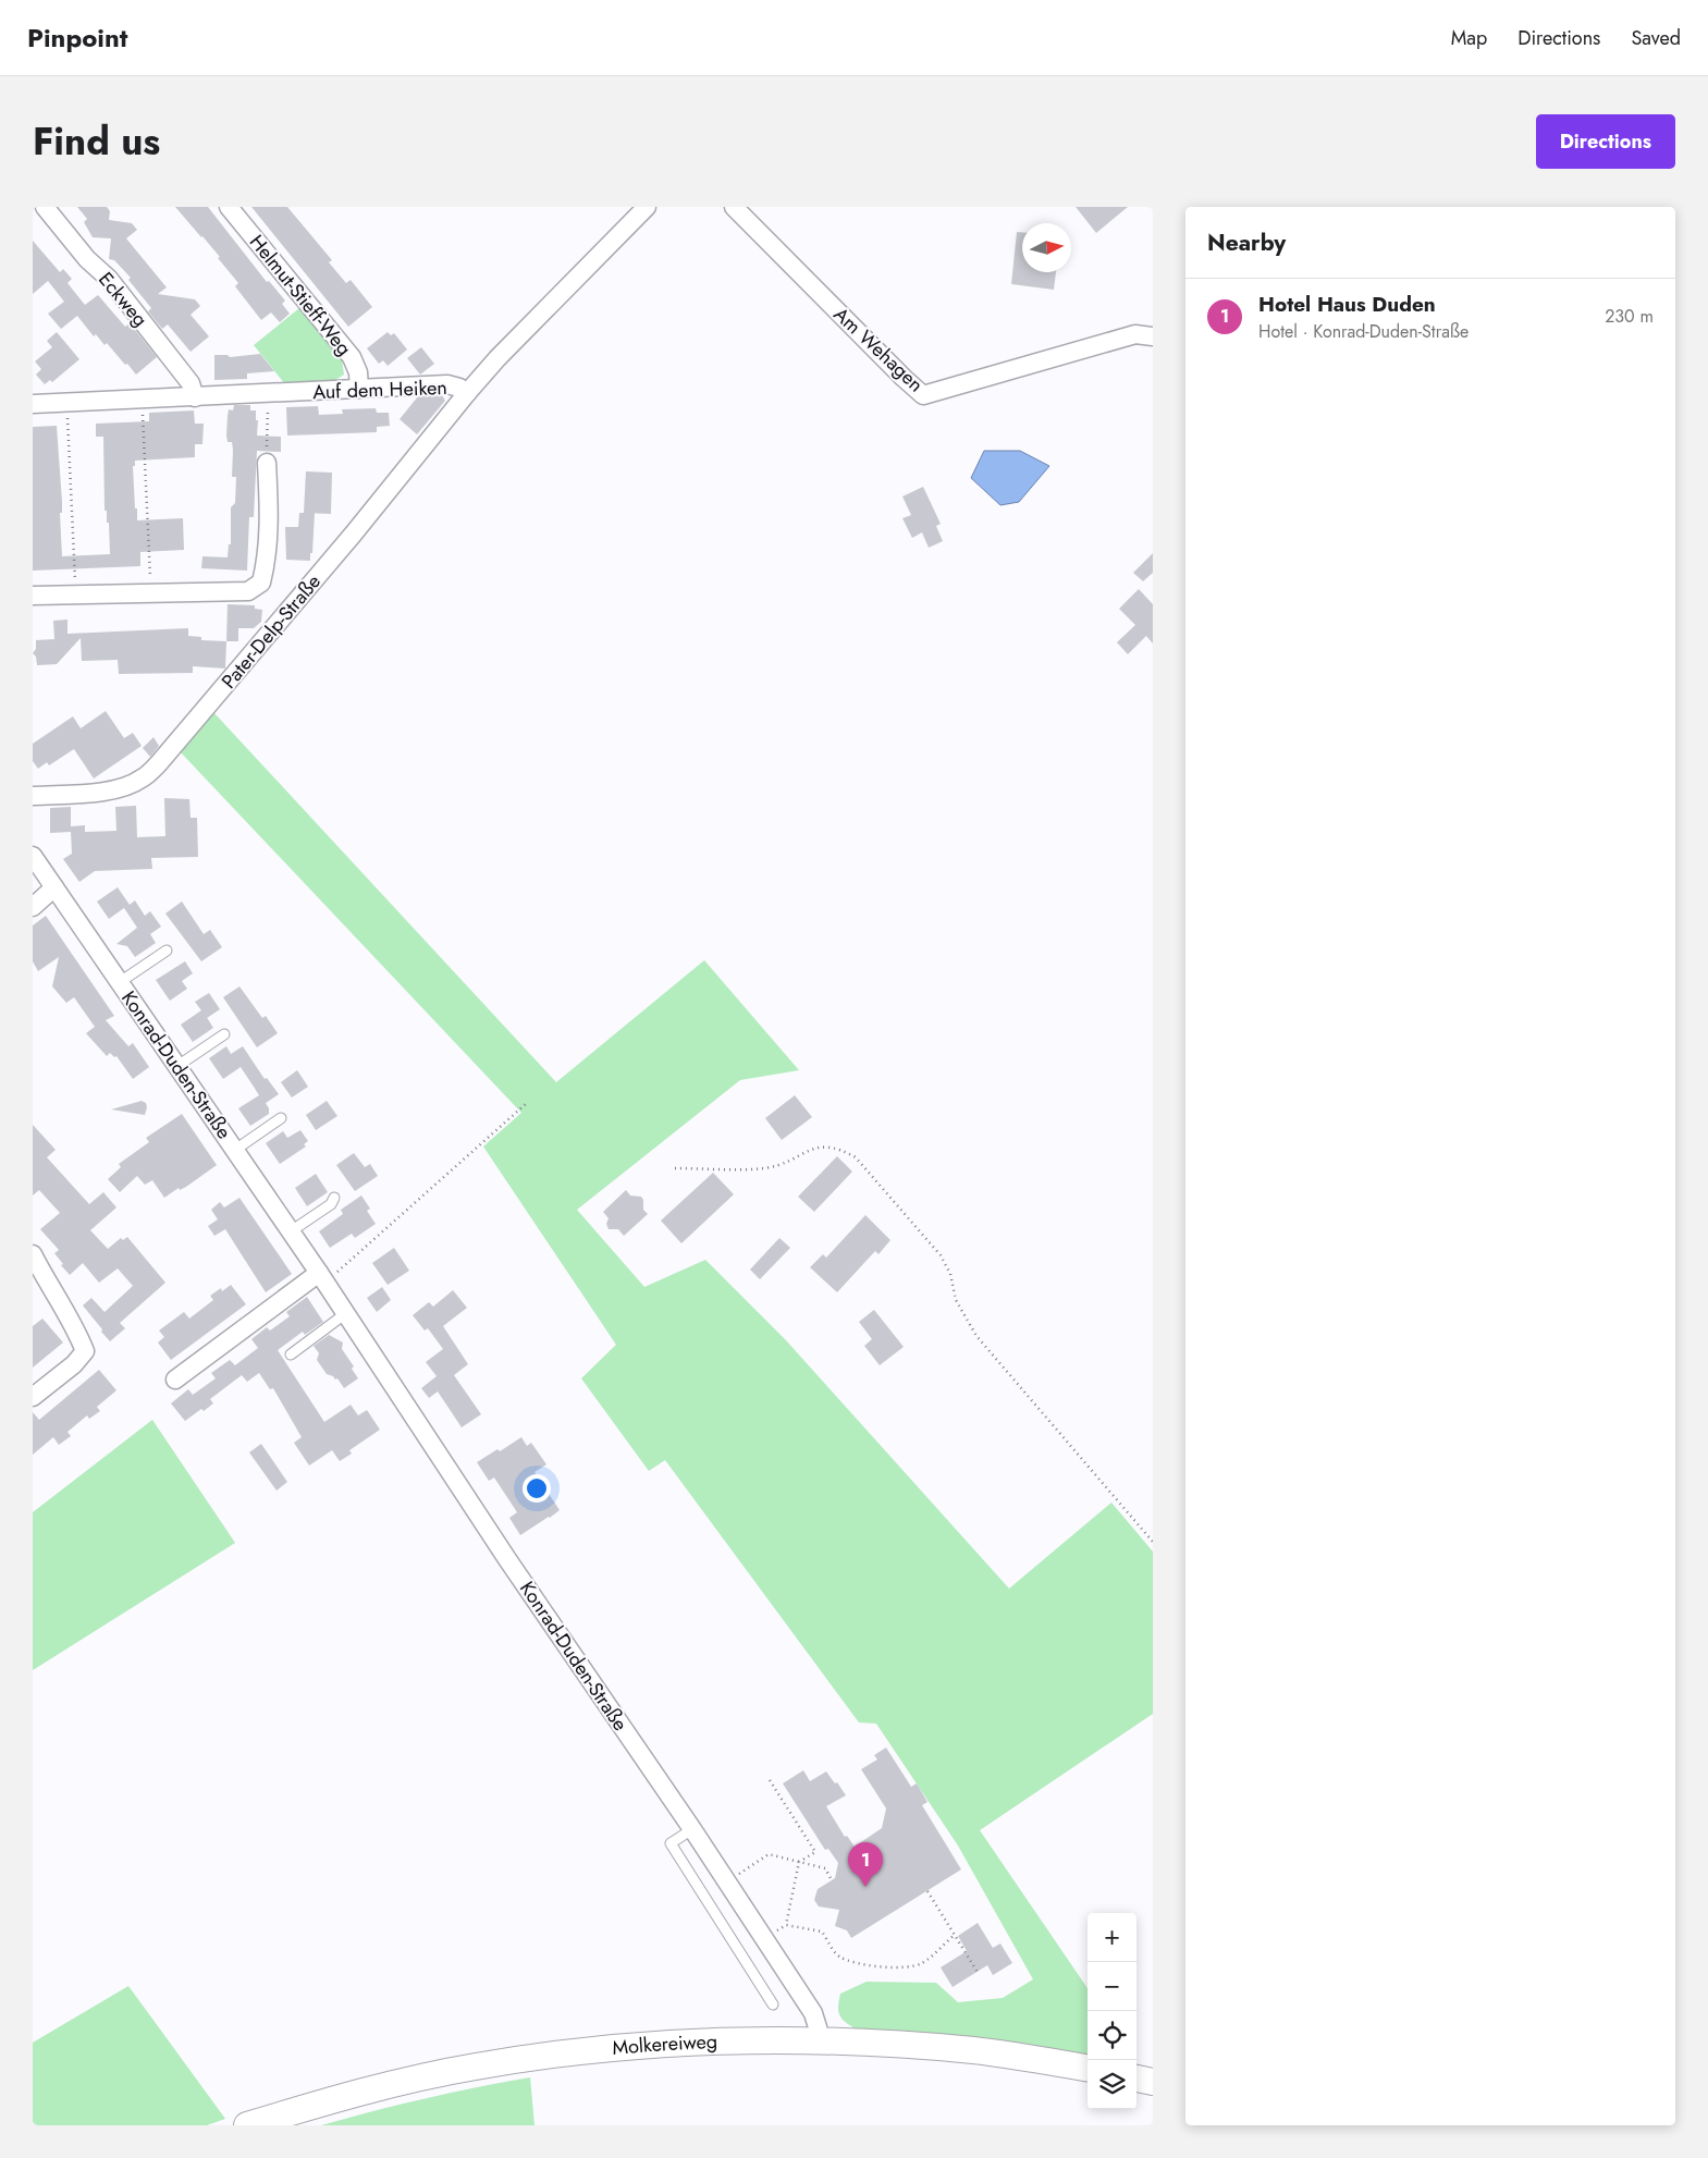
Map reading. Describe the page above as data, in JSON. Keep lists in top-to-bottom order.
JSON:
{
  "streets": {
    "main road": ["Molkereiweg"],
    "street": [
      "Helmut-Stieff-Weg",
      "Eckweg",
      "Am Wehagen",
      "Auf dem Heiken",
      "Pater-Delp-Straße",
      "Konrad-Duden-Straße"
    ]
  },
  "crossings": [
    ["Helmut-Stieff-Weg", "Auf dem Heiken"],
    ["Eckweg", "Auf dem Heiken"],
    ["Auf dem Heiken", "Pater-Delp-Straße"],
    ["Konrad-Duden-Straße", "Molkereiweg"]
  ],
  "north": "right",
  "page": {
    "header": "Pinpoint",
    "nav": ["Map", "Directions", "Saved"],
    "title": "Find us",
    "buttons": "Directions",
    "heading": "Nearby",
    "list": [
      {
        "mark": "1",
        "name": "Hotel Haus Duden",
        "note": "Hotel · Konrad-Duden-Straße",
        "value": "230 m"
      }
    ],
    "pins": "1",
    "map_buttons": ["+", "−"]
  }
}
